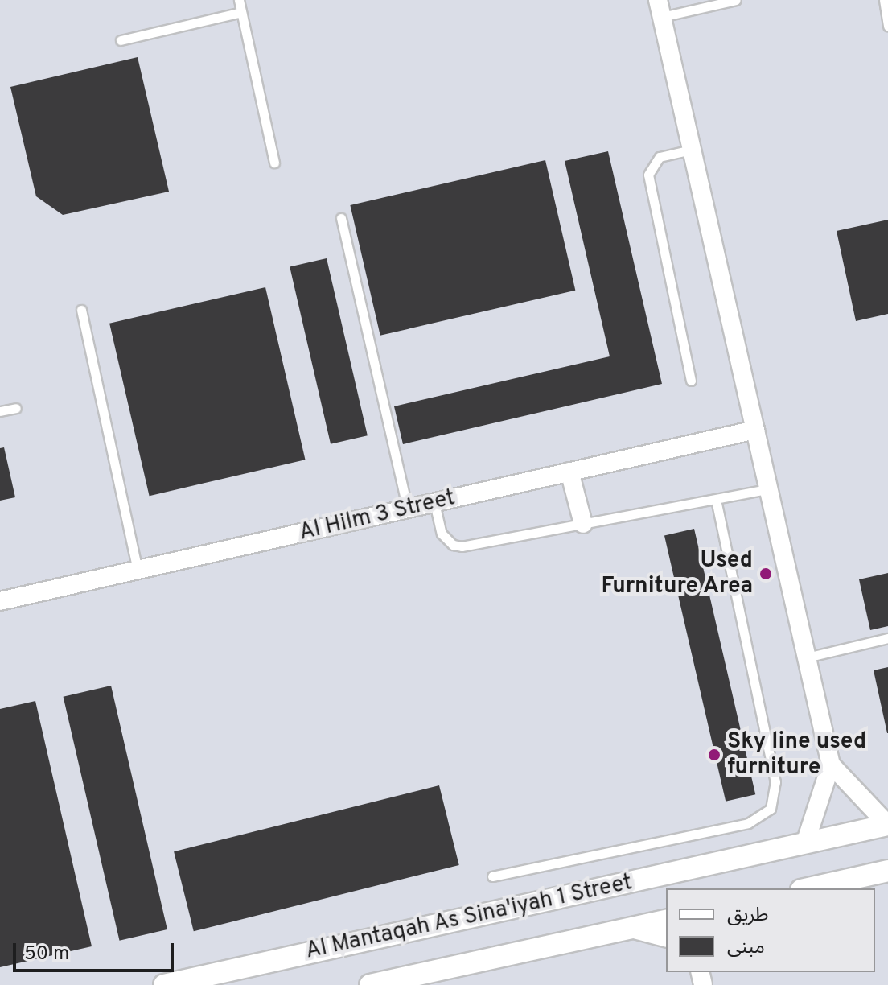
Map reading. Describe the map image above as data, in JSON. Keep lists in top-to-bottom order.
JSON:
{
  "streets": {
    "street": ["Al Hilm 3 Street", "Al Mantaqah As Sina'iyah 1 Street"]
  },
  "places": ["Used Furniture Area", "Sky line used furniture"],
  "legend": ["طريق", "مبنى"],
  "scale_bar": "50 m"
}
